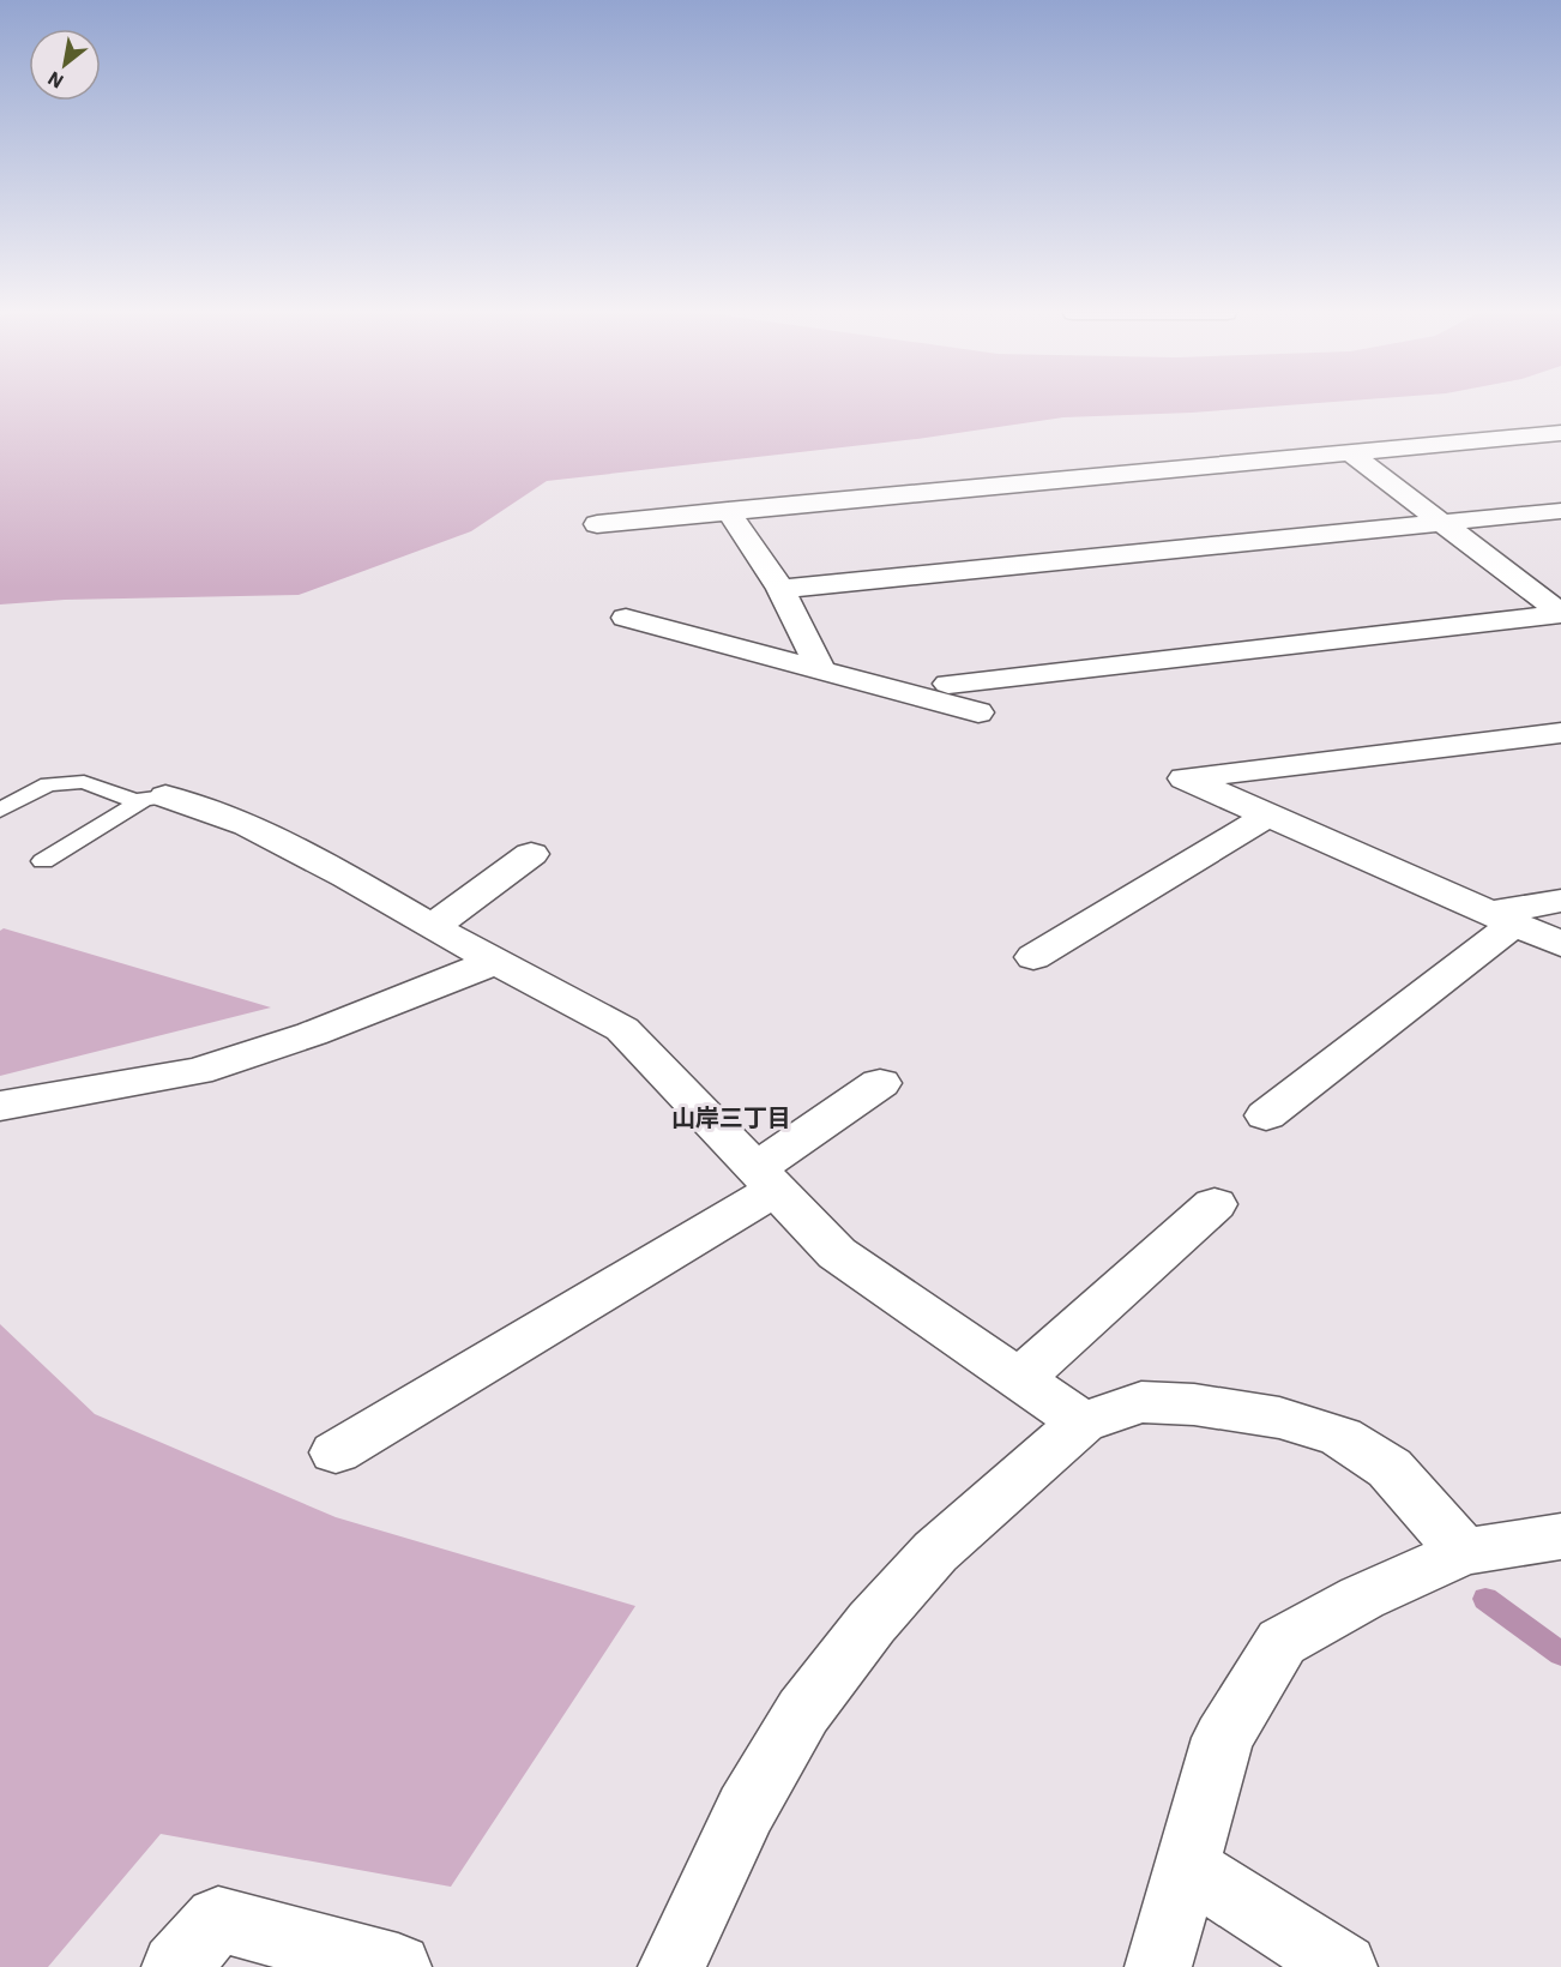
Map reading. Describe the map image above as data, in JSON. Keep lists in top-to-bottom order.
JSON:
{
  "districts": ["山岸三丁目"],
  "north": "bottom left"
}
